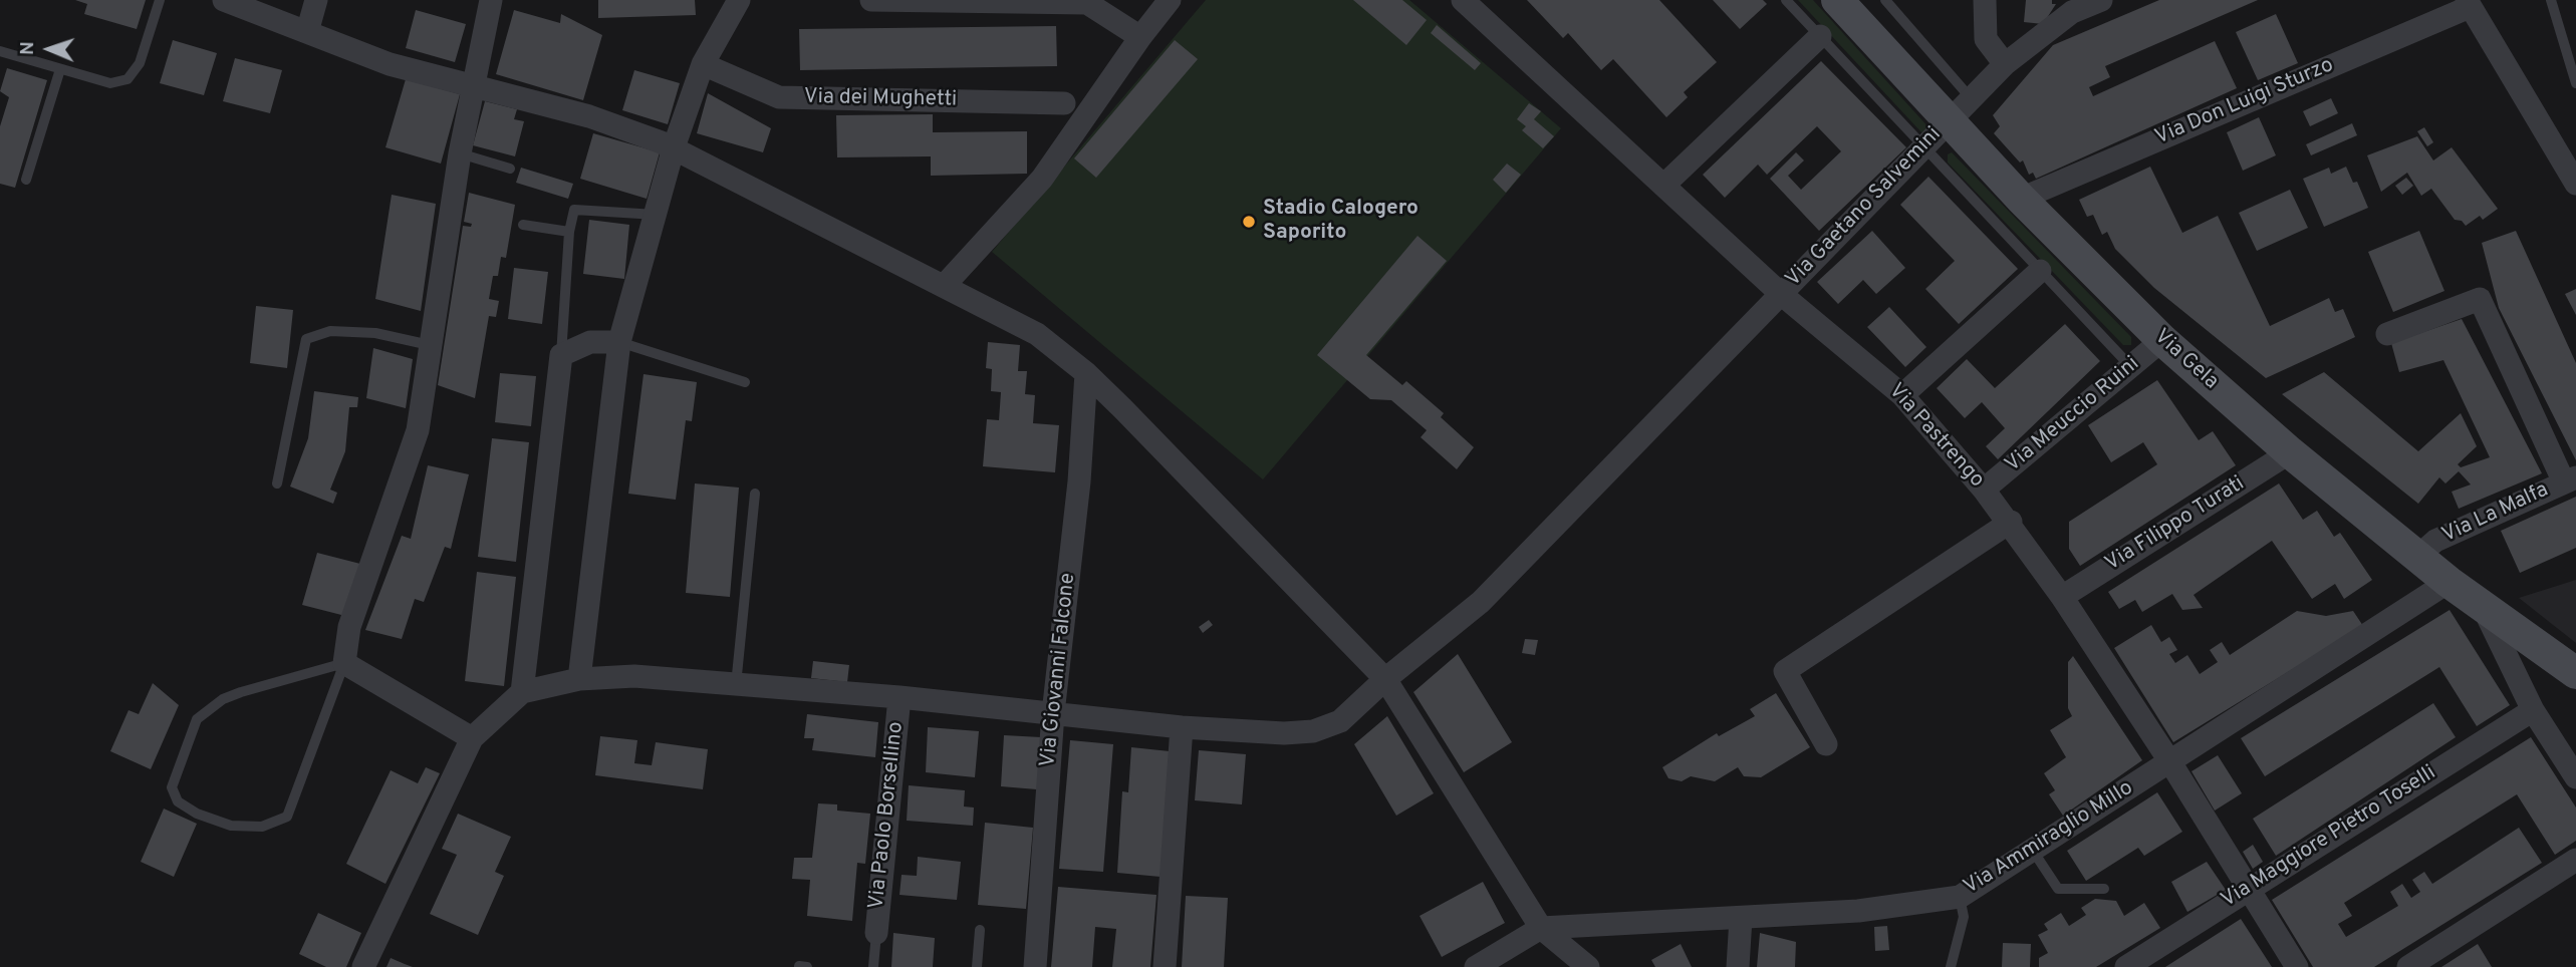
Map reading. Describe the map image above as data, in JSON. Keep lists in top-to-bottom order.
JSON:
{
  "streets": {
    "main road": ["Via Gela"],
    "street": [
      "Via dei Mughetti",
      "Via Don Luigi Sturzo",
      "Via Gaetano Salvemini",
      "Via Meuccio Ruini",
      "Via Pastrengo",
      "Via La Malfa",
      "Via Filippo Turati",
      "Via Giovanni Falcone",
      "Via Paolo Borsellino",
      "Via Maggiore Pietro Toselli",
      "Via Ammiraglio Millo"
    ]
  },
  "crossings": [
    ["Via Don Luigi Sturzo", "Via Gela"],
    ["Via Gaetano Salvemini", "Via Gela"],
    ["Via Gaetano Salvemini", "Via Pastrengo"],
    ["Via Gaetano Salvemini", "Via Giovanni Falcone"],
    ["Via Gaetano Salvemini", "Via Paolo Borsellino"],
    ["Via Gela", "Via Meuccio Ruini"],
    ["Via Gela", "Via La Malfa"],
    ["Via Gela", "Via Filippo Turati"],
    ["Via Gela", "Via Ammiraglio Millo"],
    ["Via Meuccio Ruini", "Via Pastrengo"],
    ["Via Pastrengo", "Via Filippo Turati"],
    ["Via Pastrengo", "Via Maggiore Pietro Toselli"],
    ["Via Pastrengo", "Via Ammiraglio Millo"]
  ],
  "places": ["Stadio Calogero Saporito"],
  "north": "left"
}
